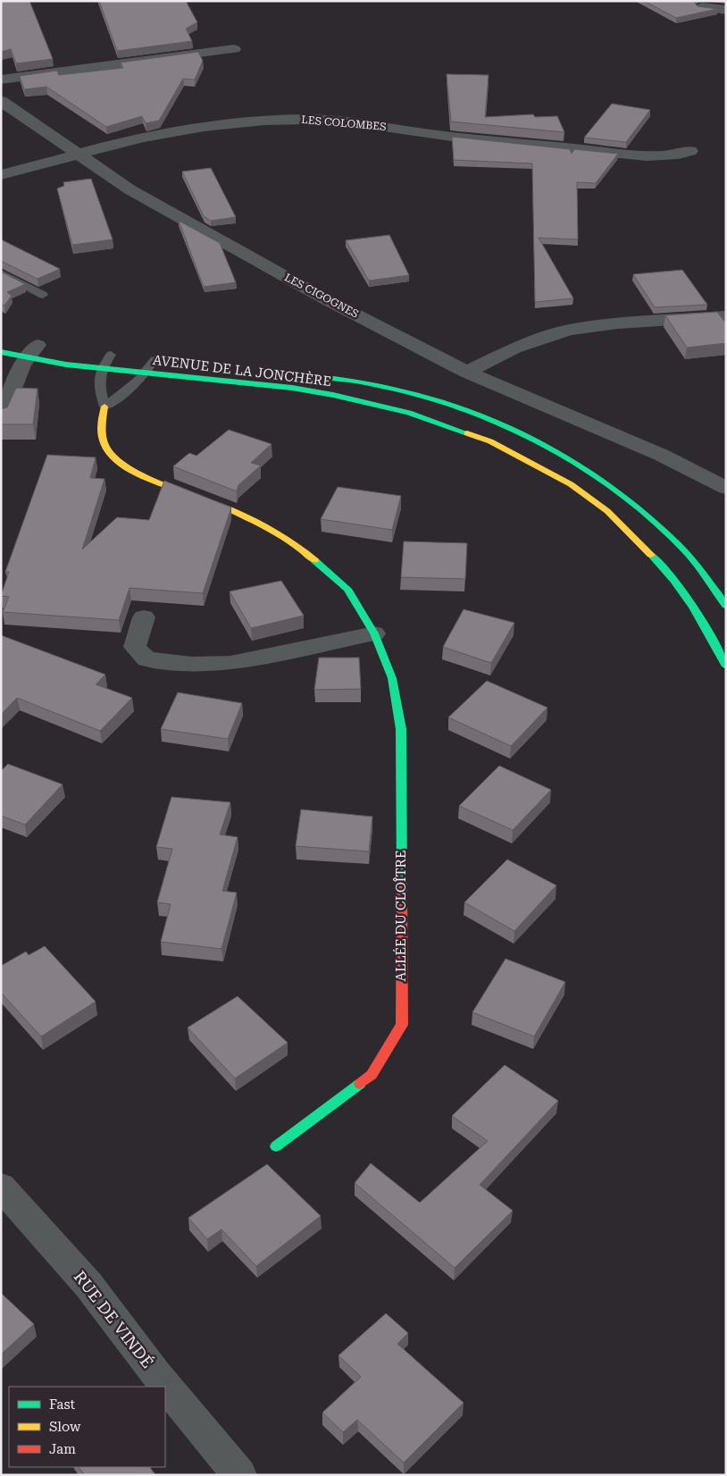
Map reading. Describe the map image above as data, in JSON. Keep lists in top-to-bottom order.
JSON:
{
  "streets": {
    "street": [
      "LES COLOMBES",
      "LES CIGOGNES",
      "AVENUE DE LA JONCHÈRE",
      "ALLÉE DU CLOÎTRE",
      "RUE DE VINDÉ"
    ]
  },
  "crossings": [
    ["LES COLOMBES", "LES CIGOGNES"]
  ],
  "legend": ["Fast", "Slow", "Jam"]
}
